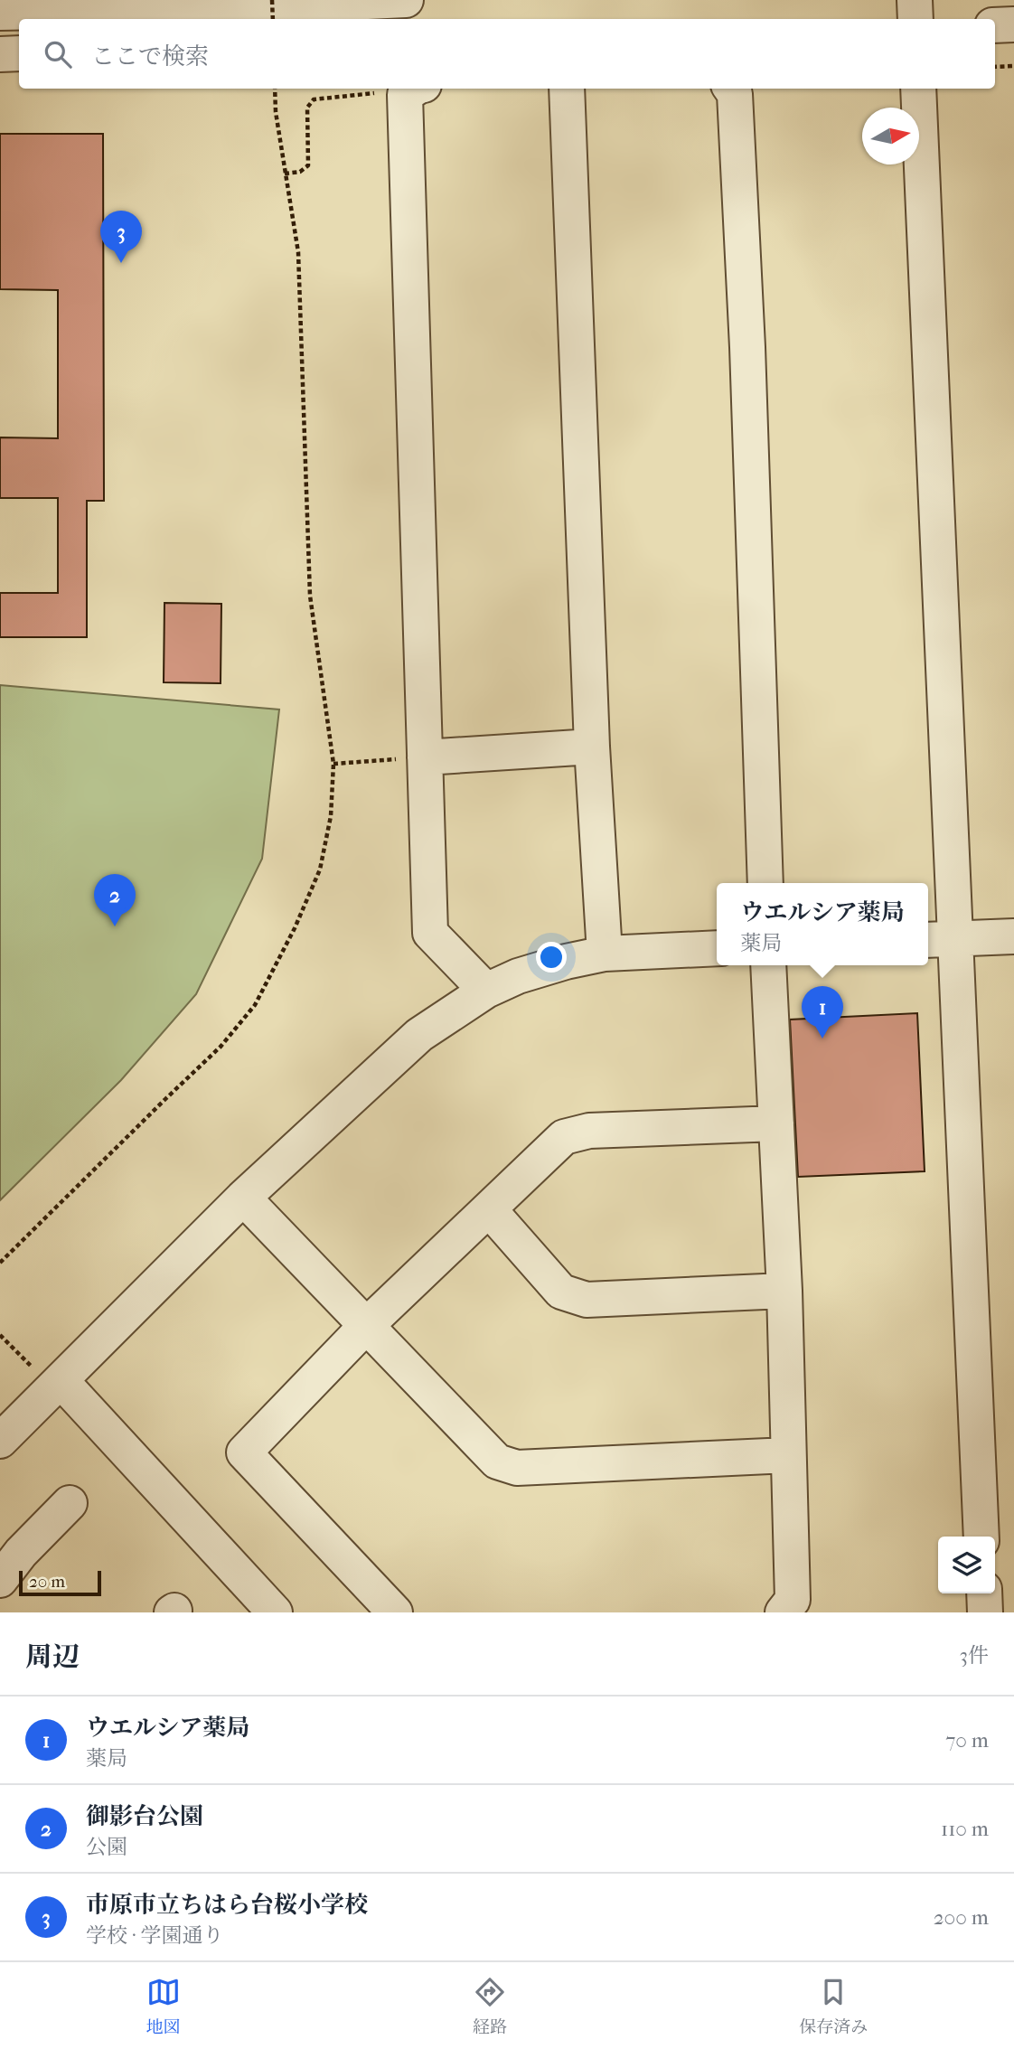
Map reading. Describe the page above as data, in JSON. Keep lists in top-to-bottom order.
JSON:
{
  "scale_bar": "20 m",
  "north": "right",
  "page": {
    "search": "ここで検索",
    "pins": ["3", "2", "1"],
    "popup": ["ウエルシア薬局", "薬局"],
    "scale": "20 m",
    "heading": ["周辺", "3件"],
    "list": [
      {
        "mark": "1",
        "name": "ウエルシア薬局",
        "note": "薬局",
        "value": "70 m"
      },
      {
        "mark": "2",
        "name": "御影台公園",
        "note": "公園",
        "value": "110 m"
      },
      {
        "mark": "3",
        "name": "市原市立ちはら台桜小学校",
        "note": "学校 · 学園通り",
        "value": "200 m"
      }
    ],
    "nav": ["地図", "経路", "保存済み"]
  }
}
